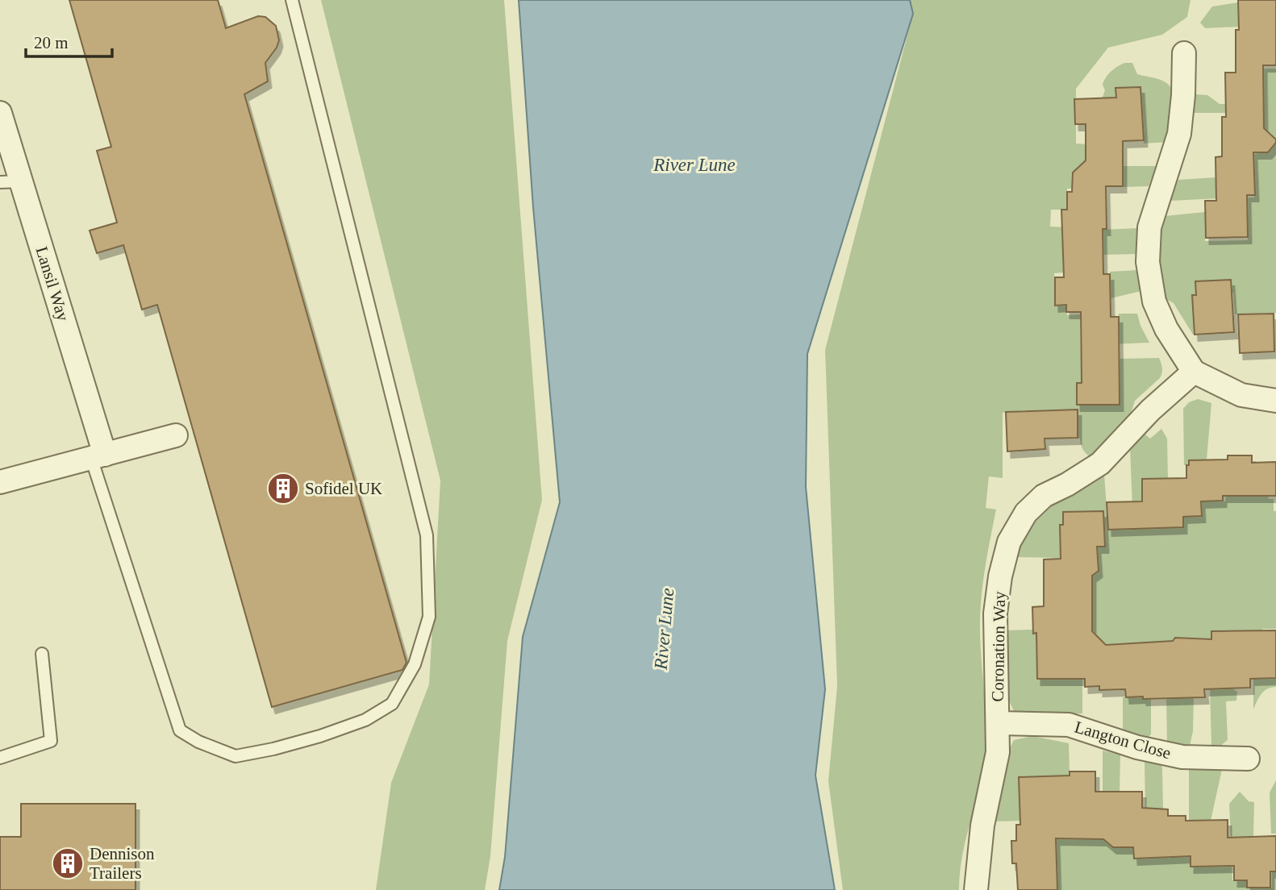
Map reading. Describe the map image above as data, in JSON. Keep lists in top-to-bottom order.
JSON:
{
  "streets": {
    "street": ["Lansil Way", "Coronation Way", "Langton Close"]
  },
  "crossings": [
    ["Coronation Way", "Langton Close"]
  ],
  "water": ["River Lune"],
  "places": {
    "building": ["Sofidel UK", "Dennison Trailers"]
  },
  "scale_bar": "20 m"
}
